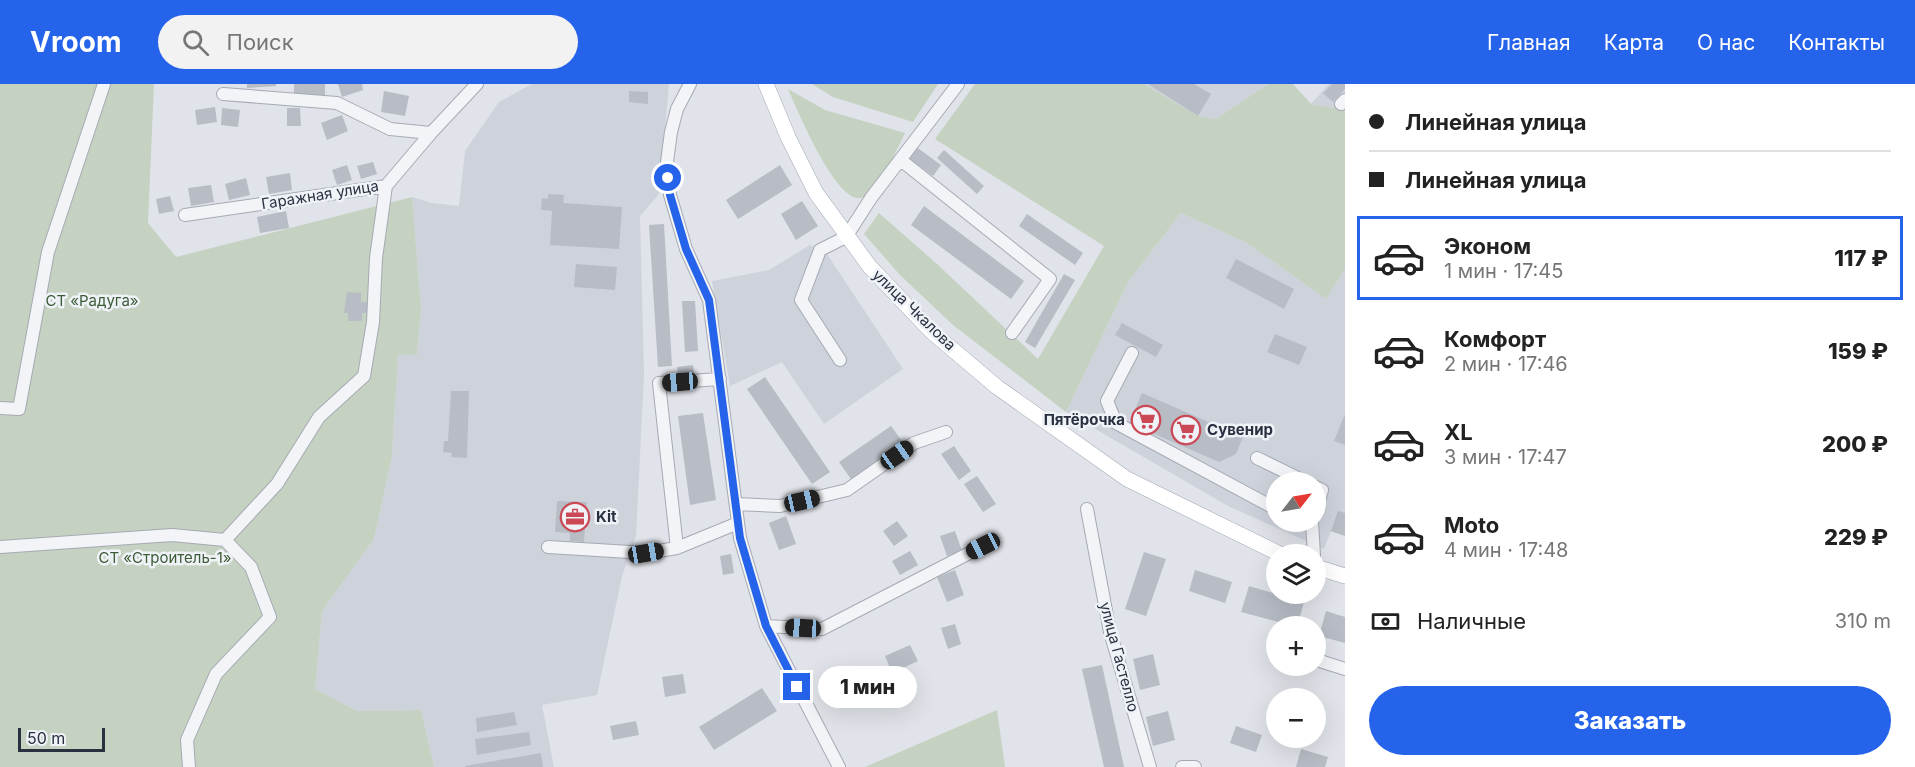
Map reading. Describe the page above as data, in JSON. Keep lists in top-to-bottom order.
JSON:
{
  "streets": {
    "main road": ["улица Чкалова"],
    "street": ["Гаражная улица", "улица Гастелло"]
  },
  "parks": ["СТ «Радуга»", "СТ «Строитель-1»"],
  "places": {
    "supermarket": ["Пятёрочка", "Сувенир"],
    "office": ["Kit"]
  },
  "scale_bar": "50 m",
  "north": "top right",
  "page": {
    "header": "Vroom",
    "search": "Поиск",
    "nav": [
      "Главная",
      "Карта",
      "О нас",
      "Контакты"
    ],
    "banner": ["Линейная улица", "Линейная улица"],
    "list": [
      {
        "name": "Эконом",
        "note": "1 мин · 17:45",
        "value": "117 ₽"
      },
      {
        "name": "Комфорт",
        "note": "2 мин · 17:46",
        "value": "159 ₽"
      },
      {
        "name": "XL",
        "note": "3 мин · 17:47",
        "value": "200 ₽"
      },
      {
        "name": "Moto",
        "note": "4 мин · 17:48",
        "value": "229 ₽"
      }
    ],
    "map_buttons": ["+", "−"],
    "pay": ["Наличные", "310 m"],
    "bubble": "1 мин",
    "buttons": "Заказать",
    "scale": "50 m"
  }
}
